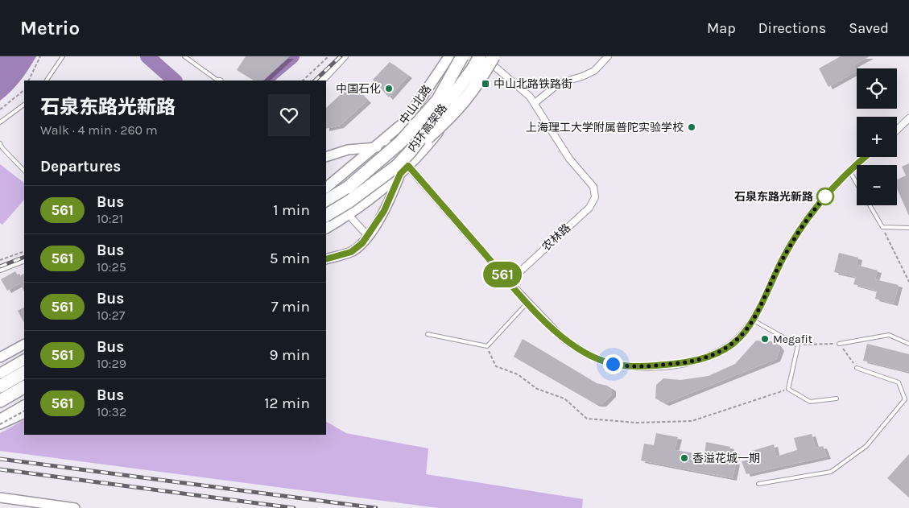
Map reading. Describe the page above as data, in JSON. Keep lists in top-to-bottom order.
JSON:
{
  "streets": {
    "highway": ["内环高架路"],
    "main road": ["中山北路"],
    "street": ["农林路"]
  },
  "places": {
    "transit": ["中山北路铁路街"],
    "other": [
      "中国石化",
      "上海理工大学附属普陀实验学校",
      "石泉东路光新路",
      "Megafit",
      "香溢花城一期"
    ]
  },
  "lines": ["bus line 561"],
  "page": {
    "header": "Metrio",
    "nav": ["Map", "Directions", "Saved"],
    "on_map": "561",
    "map_buttons": ["+", "−"],
    "heading": [
      ["石泉东路光新路", "Walk · 4 min · 260 m"],
      "Departures"
    ],
    "list": [
      {
        "mark": "561",
        "name": "Bus",
        "note": "10:21",
        "value": "1 min"
      },
      {
        "mark": "561",
        "name": "Bus",
        "note": "10:25",
        "value": "5 min"
      },
      {
        "mark": "561",
        "name": "Bus",
        "note": "10:27",
        "value": "7 min"
      },
      {
        "mark": "561",
        "name": "Bus",
        "note": "10:29",
        "value": "9 min"
      },
      {
        "mark": "561",
        "name": "Bus",
        "note": "10:32",
        "value": "12 min"
      }
    ]
  }
}
